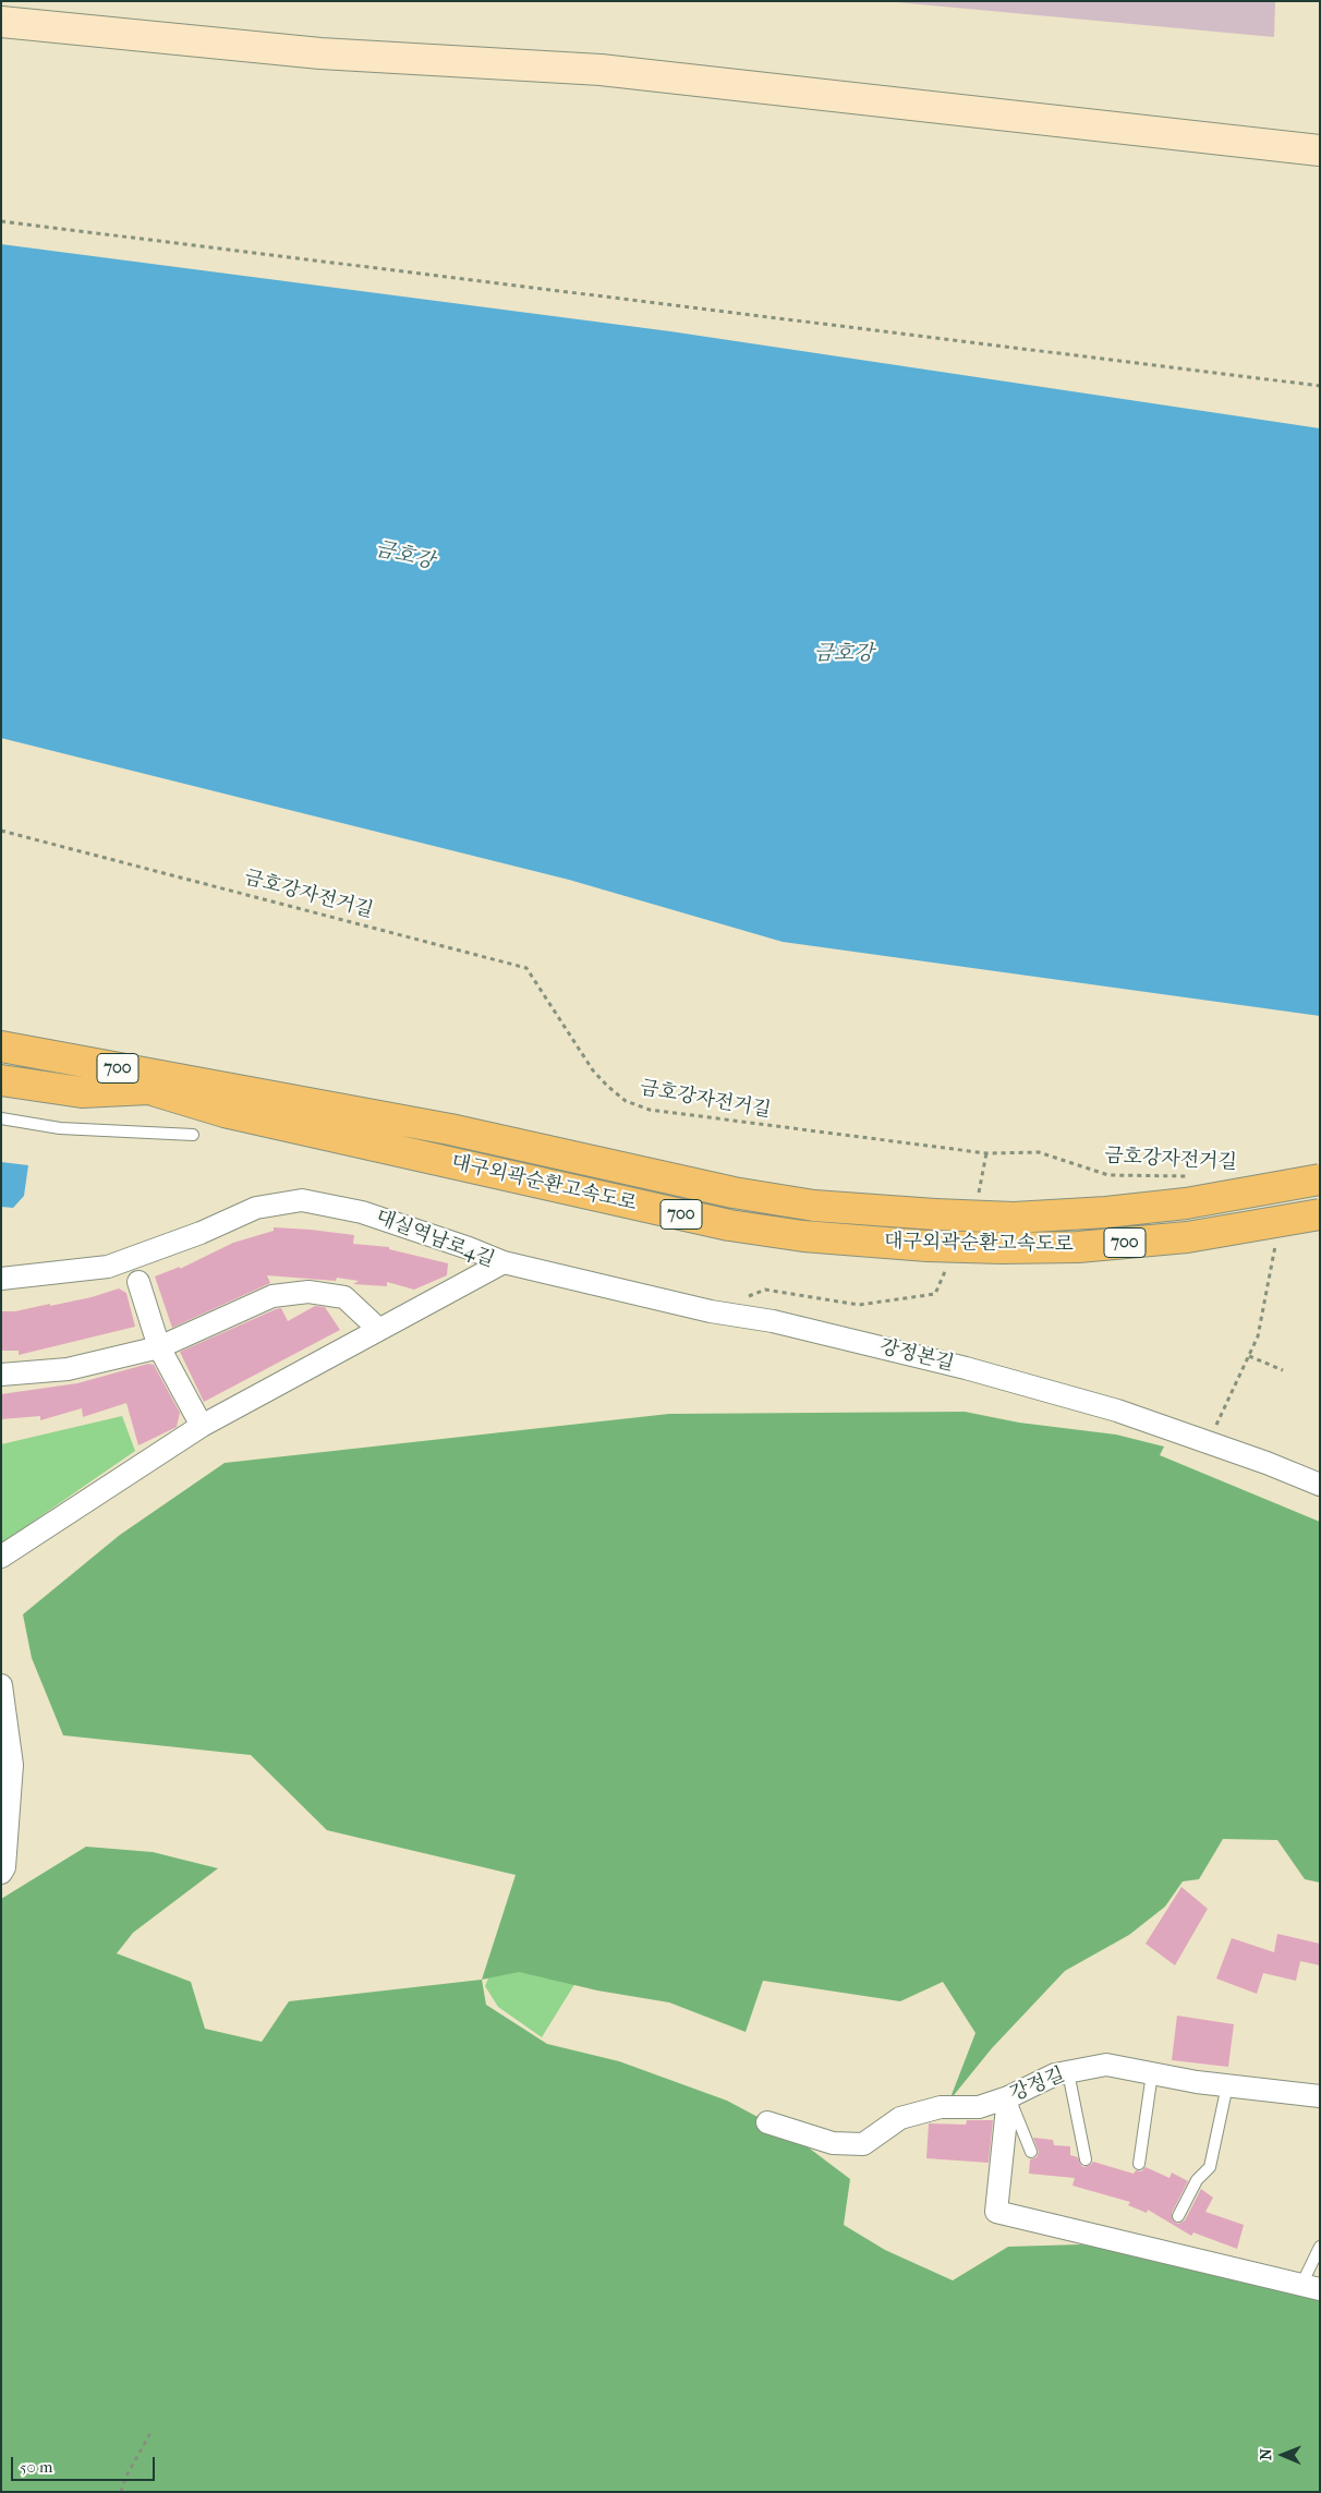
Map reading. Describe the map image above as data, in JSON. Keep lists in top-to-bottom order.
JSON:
{
  "streets": {
    "highway": ["700", "대구외곽순환고속도로"],
    "street": ["대실역남로4길", "강정본길", "강정길"],
    "path": ["금호강자전거길"]
  },
  "crossings": [
    ["대실역남로4길", "강정본길"]
  ],
  "water": ["금호강"],
  "scale_bar": "50 m",
  "north": "left"
}
